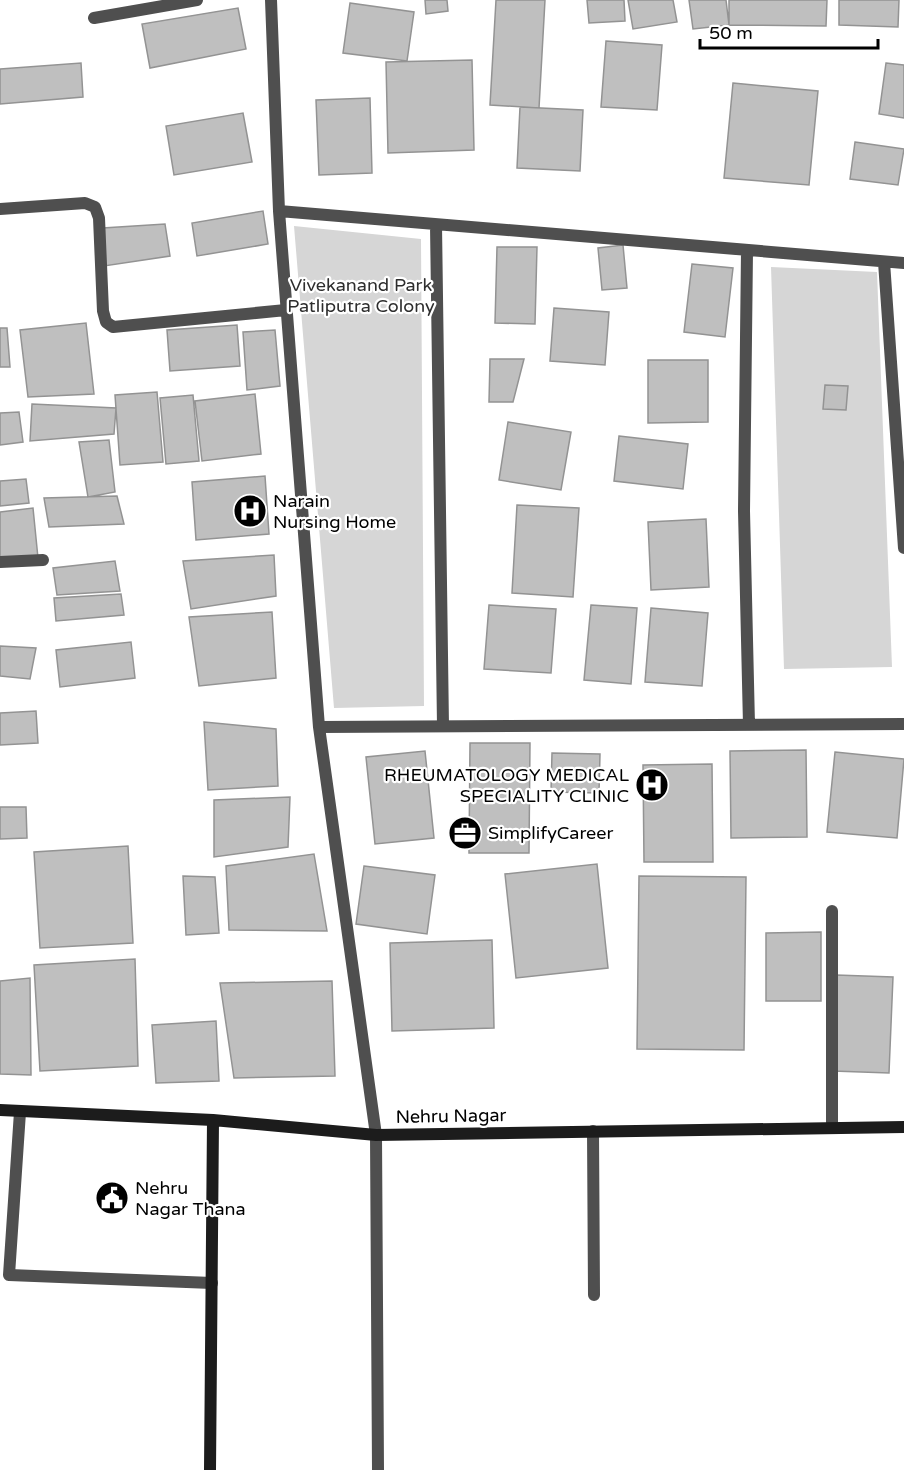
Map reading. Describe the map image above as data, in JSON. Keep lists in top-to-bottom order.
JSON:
{
  "streets": {
    "street": ["Nehru Nagar"]
  },
  "parks": ["Vivekanand Park Patliputra Colony"],
  "places": {
    "hospital": ["Narain Nursing Home", "RHEUMATOLOGY MEDICAL SPECIALITY CLINIC"],
    "office": ["SimplifyCareer"],
    "public building": ["Nehru Nagar Thana"]
  },
  "scale_bar": "50 m"
}
